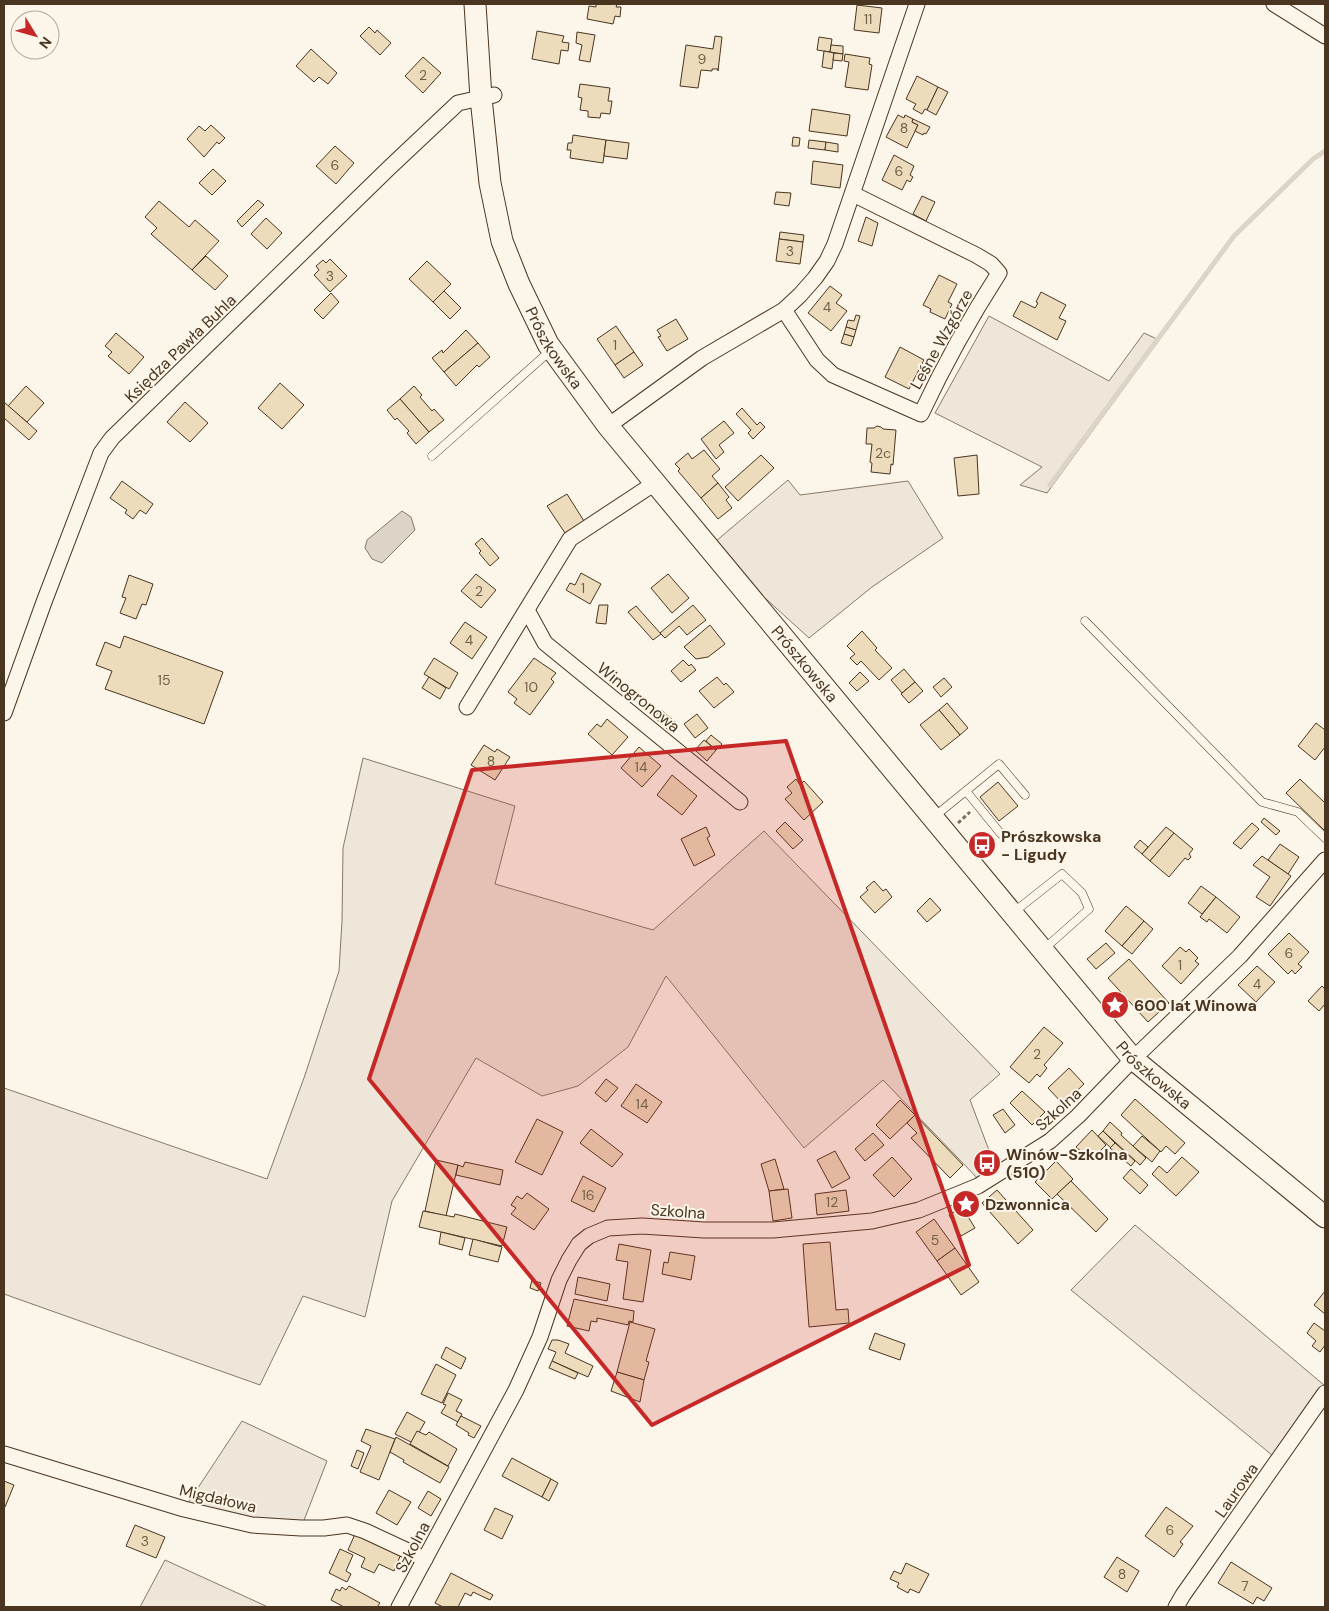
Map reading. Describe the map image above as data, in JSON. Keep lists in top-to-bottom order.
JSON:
{
  "streets": {
    "main road": ["Prószkowska"],
    "street": [
      "Leśne Wzgórze",
      "Księdza Pawła Buhla",
      "Winogronowa",
      "Szkolna",
      "Laurowa",
      "Migdałowa"
    ]
  },
  "crossings": [
    ["Prószkowska", "Księdza Pawła Buhla"],
    ["Prószkowska", "Szkolna"],
    ["Szkolna", "Migdałowa"]
  ],
  "places": {
    "bus stop": ["Prószkowska - Ligudy", "Winów-Szkolna (510)"],
    "place": ["600 lat Winowa", "Dzwonnica"]
  },
  "house_numbers": [
    "11",
    "9",
    "2",
    "8",
    "6",
    "6",
    "3",
    "3",
    "4",
    "1",
    "2c",
    "1",
    "2",
    "4",
    "15",
    "10",
    "8",
    "14",
    "6",
    "1",
    "4",
    "2",
    "14",
    "16",
    "12",
    "5",
    "6",
    "3",
    "8",
    "7"
  ],
  "north": "bottom right"
}
